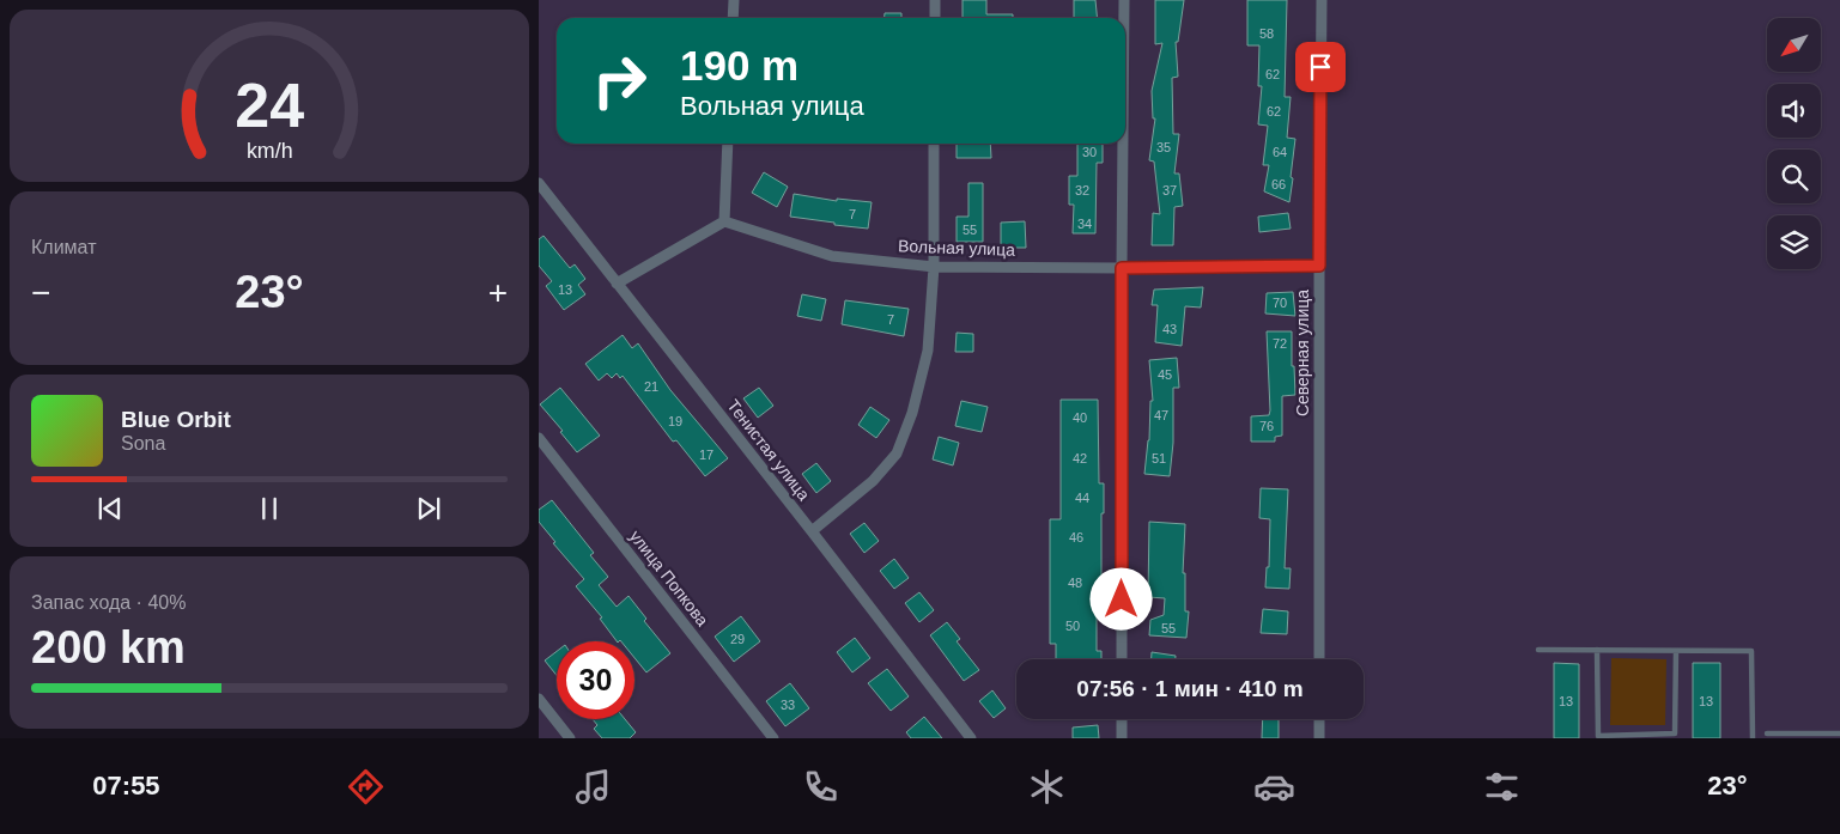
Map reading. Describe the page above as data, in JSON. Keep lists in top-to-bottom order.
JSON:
{
  "streets": {
    "street": [
      "Вольная улица",
      "Северная улица",
      "Тенистая улица",
      "улица Попкова"
    ]
  },
  "crossings": [
    ["Вольная улица", "Северная улица"]
  ],
  "house_numbers": [
    "58",
    "62",
    "62",
    "35",
    "30",
    "64",
    "66",
    "32",
    "37",
    "7",
    "34",
    "55",
    "13",
    "70",
    "7",
    "43",
    "72",
    "45",
    "21",
    "47",
    "40",
    "19",
    "76",
    "17",
    "42",
    "51",
    "44",
    "46",
    "48",
    "50",
    "55",
    "29",
    "13",
    "13",
    "33"
  ],
  "north": "bottom left",
  "page": {
    "turn": ["190 m", "Вольная улица"],
    "tile": [
      "Климат",
      ["Запас хода · 40%", "200 km"]
    ],
    "heat": ["−", "23°", "+"],
    "song": ["Blue Orbit", "Sona"],
    "limit": "30",
    "trip": "07:56 · 1 мин · 410 m",
    "tabs": ["07:55", "23°"],
    "gauge": ["24", "km/h"]
  }
}
